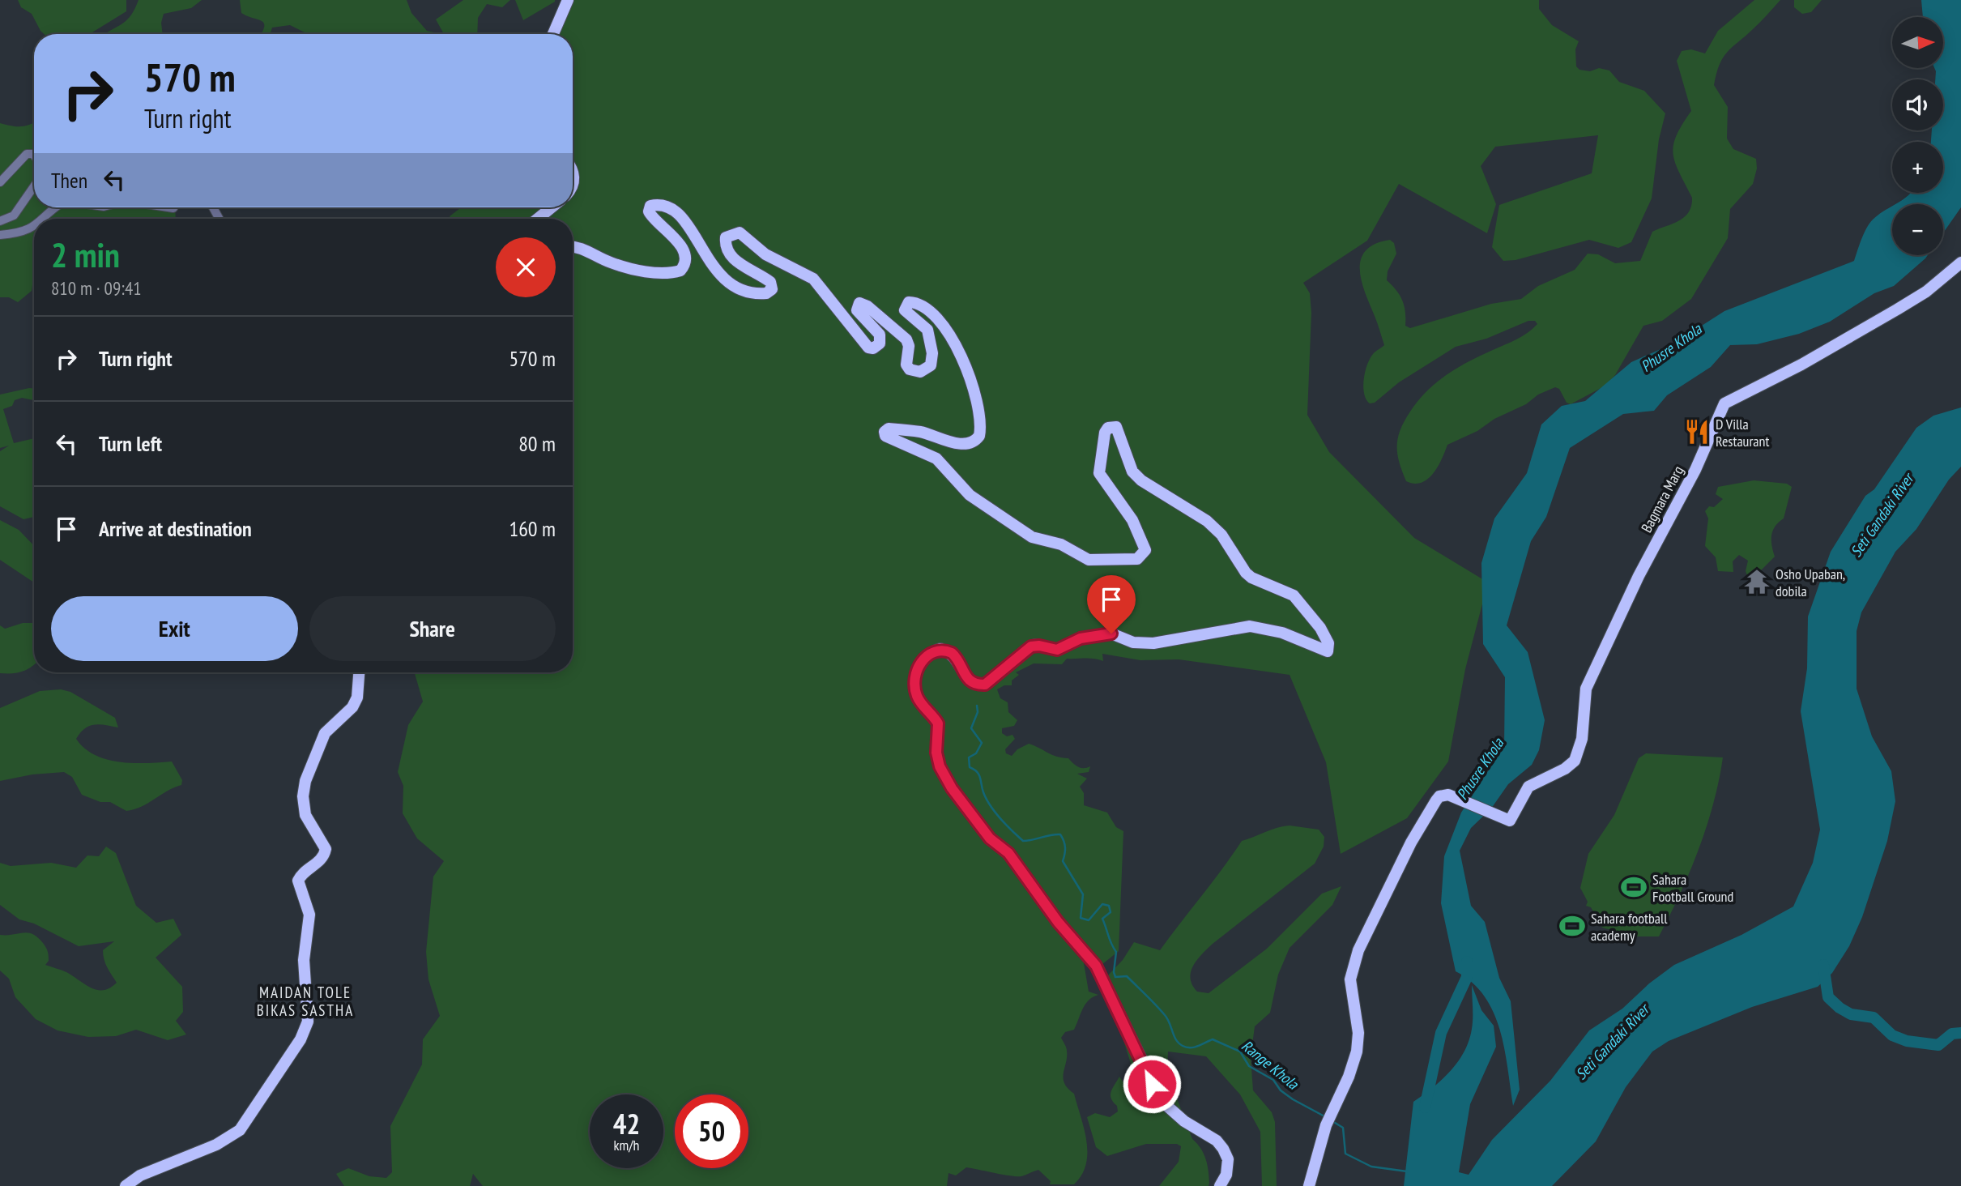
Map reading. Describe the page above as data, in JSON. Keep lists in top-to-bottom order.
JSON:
{
  "streets": {
    "main road": ["Bagmara Marg"]
  },
  "districts": ["MAIDAN TOLE BIKAS SASTHA"],
  "water": ["Phusre Khola", "Seti Gandaki River", "Range Khola"],
  "places": {
    "restaurant": ["D Villa Restaurant"],
    "temple": ["Osho Upaban, dobila"],
    "sports": ["Sahara Football Ground", "Sahara football academy"]
  },
  "north": "right",
  "page": {
    "map_buttons": ["+", "−"],
    "turn": ["570 m", "Turn right"],
    "then": "Then",
    "heading": ["2 min", "810 m · 09:41"],
    "list": [
      {
        "name": "Turn right",
        "value": "570 m"
      },
      {
        "name": "Turn left",
        "value": "80 m"
      },
      {
        "name": "Arrive at destination",
        "value": "160 m"
      }
    ],
    "buttons": ["Exit", "Share"],
    "speed": "42 km/h",
    "limit": "50"
  }
}
